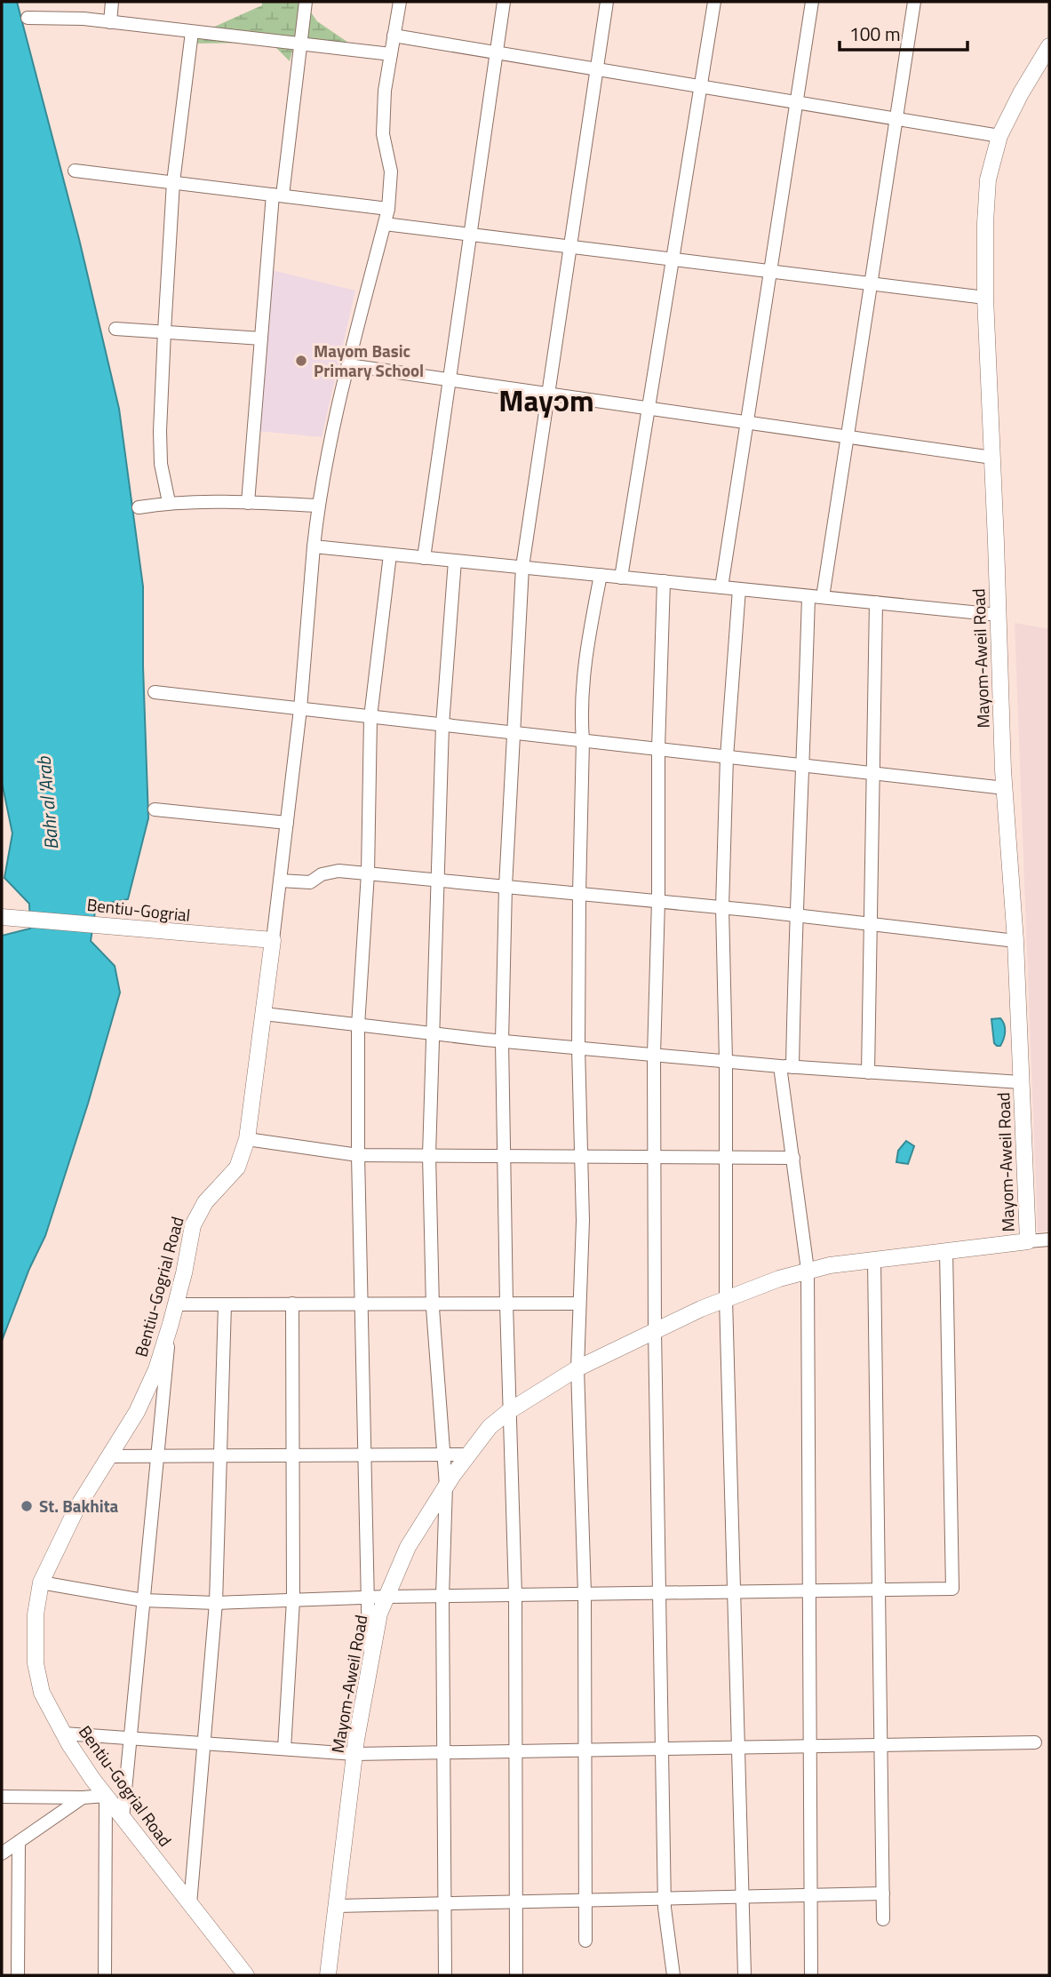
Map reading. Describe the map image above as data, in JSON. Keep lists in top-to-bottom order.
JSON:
{
  "streets": {
    "main road": ["Mayom-Aweil Road", "Bentiu-Gogrial", "Bentiu-Gogrial Road"]
  },
  "crossings": [
    ["Bentiu-Gogrial", "Bentiu-Gogrial Road"]
  ],
  "districts": ["Mayɔm"],
  "water": ["Bahr al 'Arab"],
  "places": ["Mayom Basic Primary School", "St. Bakhita"],
  "scale_bar": "100 m"
}
